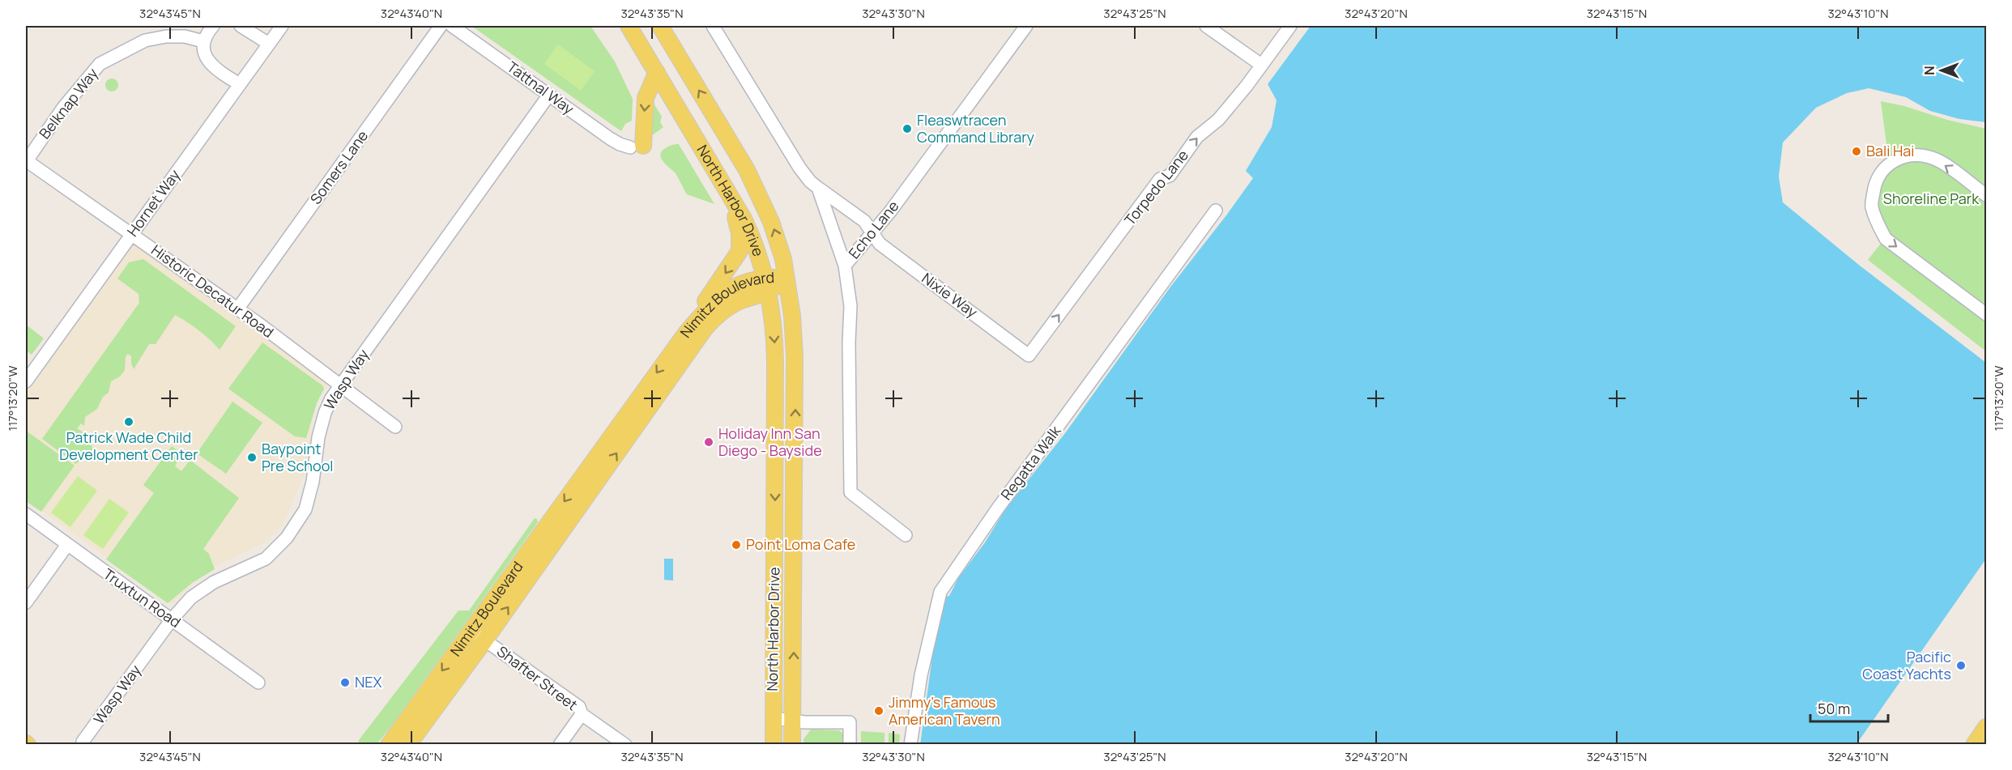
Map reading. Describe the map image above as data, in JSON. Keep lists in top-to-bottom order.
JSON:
{
  "streets": {
    "main road": ["North Harbor Drive", "Nimitz Boulevard"],
    "street": [
      "Tattnal Way",
      "Belknap Way",
      "Somers Lane",
      "Torpedo Lane",
      "Hornet Way",
      "Echo Lane",
      "Historic Decatur Road",
      "Nixie Way",
      "Wasp Way",
      "Regatta Walk",
      "Truxtun Road",
      "Shafter Street"
    ]
  },
  "crossings": [
    ["Tattnal Way", "Wasp Way"],
    ["Belknap Way", "Historic Decatur Road"],
    ["Somers Lane", "Historic Decatur Road"],
    ["Torpedo Lane", "Nixie Way"],
    ["North Harbor Drive", "Nimitz Boulevard"],
    ["Hornet Way", "Historic Decatur Road"],
    ["Echo Lane", "Nixie Way"],
    ["Historic Decatur Road", "Wasp Way"],
    ["Nimitz Boulevard", "Shafter Street"],
    ["Wasp Way", "Truxtun Road"]
  ],
  "one_way": ["Torpedo Lane"],
  "parks": ["Shoreline Park"],
  "places": [
    "Fleaswtracen Command Library",
    "Bali Hai",
    "Patrick Wade Child Development Center",
    "Holiday Inn San Diego - Bayside",
    "Baypoint Pre School",
    "Point Loma Cafe",
    "Pacific Coast Yachts",
    "NEX",
    "Jimmy's Famous American Tavern"
  ],
  "scale_bar": "50 m",
  "north": "left",
  "coordinates": [
    "32°43'45\"N",
    "32°43'40\"N",
    "32°43'35\"N",
    "32°43'30\"N",
    "32°43'25\"N",
    "32°43'20\"N",
    "32°43'15\"N",
    "32°43'10\"N",
    "117°13'20\"W"
  ]
}
